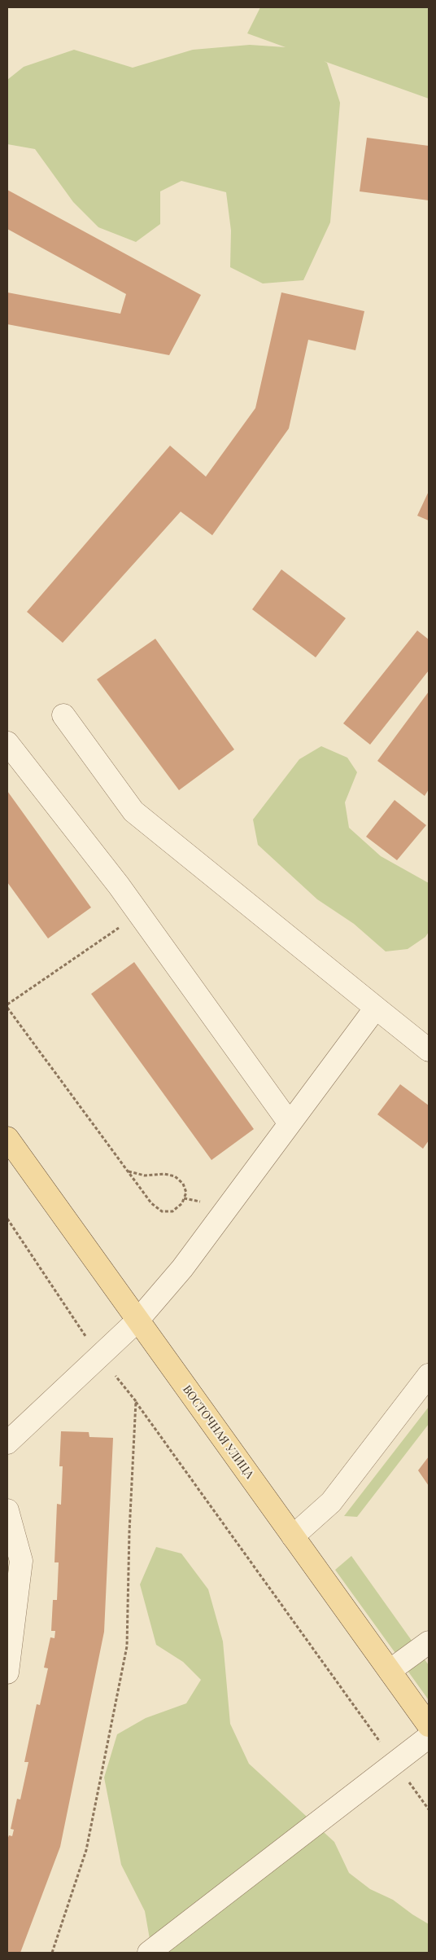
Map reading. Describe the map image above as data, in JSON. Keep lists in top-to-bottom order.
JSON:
{
  "streets": {
    "main road": ["ВОСТОЧНАЯ УЛИЦА"]
  }
}
